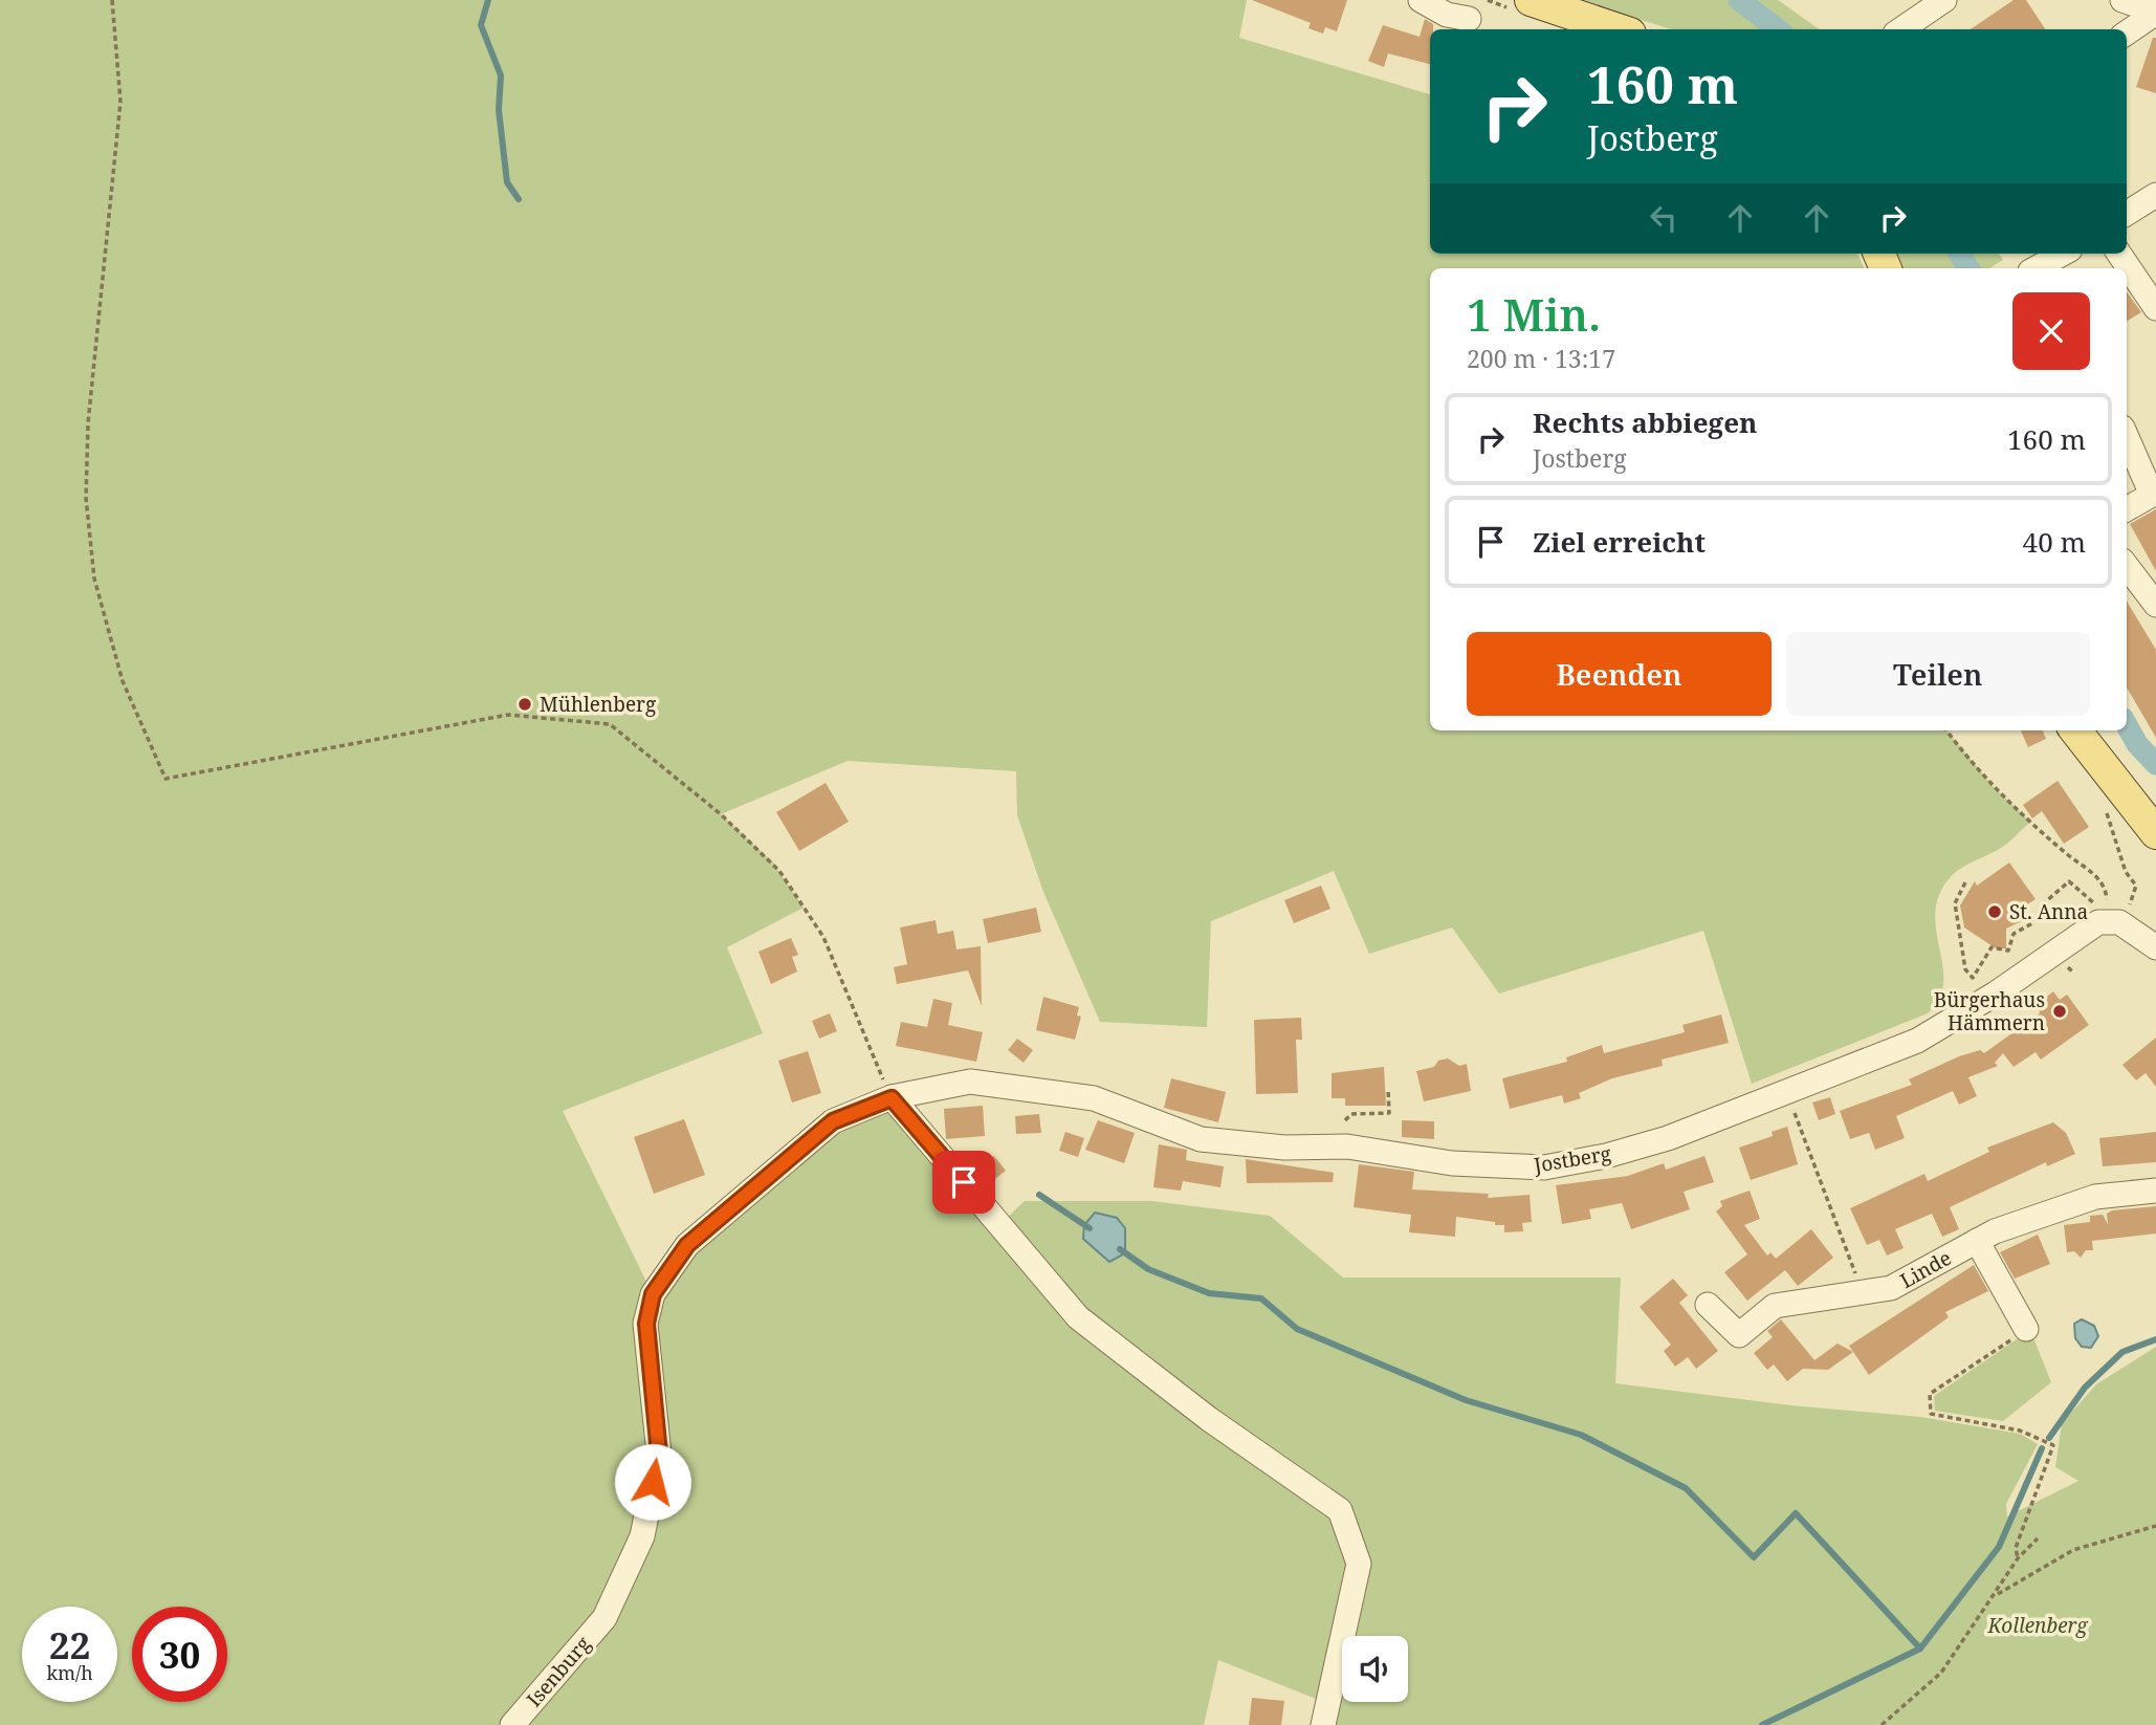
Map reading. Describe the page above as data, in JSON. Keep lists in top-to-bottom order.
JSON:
{
  "streets": {
    "street": ["Jostberg", "Linde", "Isenburg"]
  },
  "crossings": [
    ["Jostberg", "Isenburg"]
  ],
  "parks": ["Kollenberg"],
  "places": ["Mühlenberg", "St. Anna", "Bürgerhaus Hämmern"],
  "page": {
    "turn": ["160 m", "Jostberg"],
    "heading": ["1 Min.", "200 m · 13:17"],
    "list": [
      {
        "name": "Rechts abbiegen",
        "note": "Jostberg",
        "value": "160 m"
      },
      {
        "name": "Ziel erreicht",
        "value": "40 m"
      }
    ],
    "buttons": ["Beenden", "Teilen"],
    "speed": "22 km/h",
    "limit": "30"
  }
}
